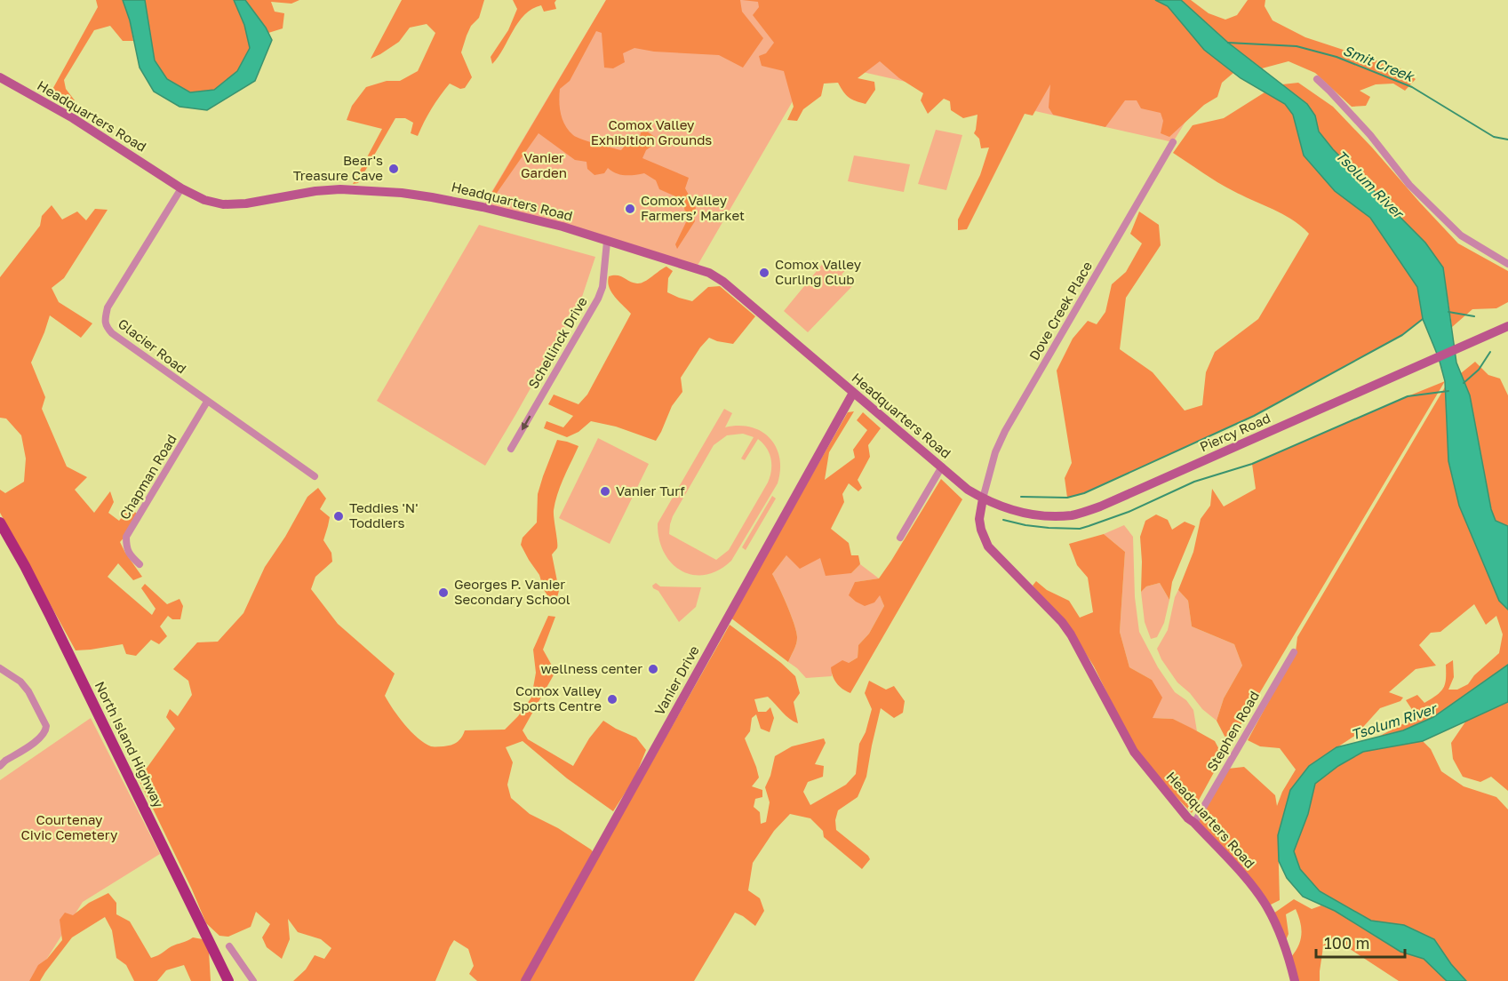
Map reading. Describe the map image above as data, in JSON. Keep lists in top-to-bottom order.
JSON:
{
  "streets": {
    "main road": [
      "Headquarters Road",
      "Piercy Road",
      "Vanier Drive",
      "North Island Highway"
    ],
    "street": [
      "Dove Creek Place",
      "Schellinck Drive",
      "Glacier Road",
      "Chapman Road",
      "Stephen Road"
    ]
  },
  "crossings": [
    ["Headquarters Road", "Dove Creek Place"],
    ["Headquarters Road", "Schellinck Drive"],
    ["Headquarters Road", "Glacier Road"],
    ["Headquarters Road", "Piercy Road"],
    ["Headquarters Road", "Vanier Drive"],
    ["Headquarters Road", "Stephen Road"],
    ["Dove Creek Place", "Piercy Road"],
    ["Glacier Road", "Chapman Road"]
  ],
  "one_way": ["Schellinck Drive"],
  "water": ["Smit Creek", "Tsolum River"],
  "parks": ["Comox Valley Exhibition Grounds", "Vanier Garden", "Courtenay Civic Cemetery"],
  "places": [
    "Bear's Treasure Cave",
    "Comox Valley Farmers’ Market",
    "Comox Valley Curling Club",
    "Vanier Turf",
    "Teddies 'N' Toddlers",
    "Georges P. Vanier Secondary School",
    "wellness center",
    "Comox Valley Sports Centre"
  ],
  "scale_bar": "100 m"
}
